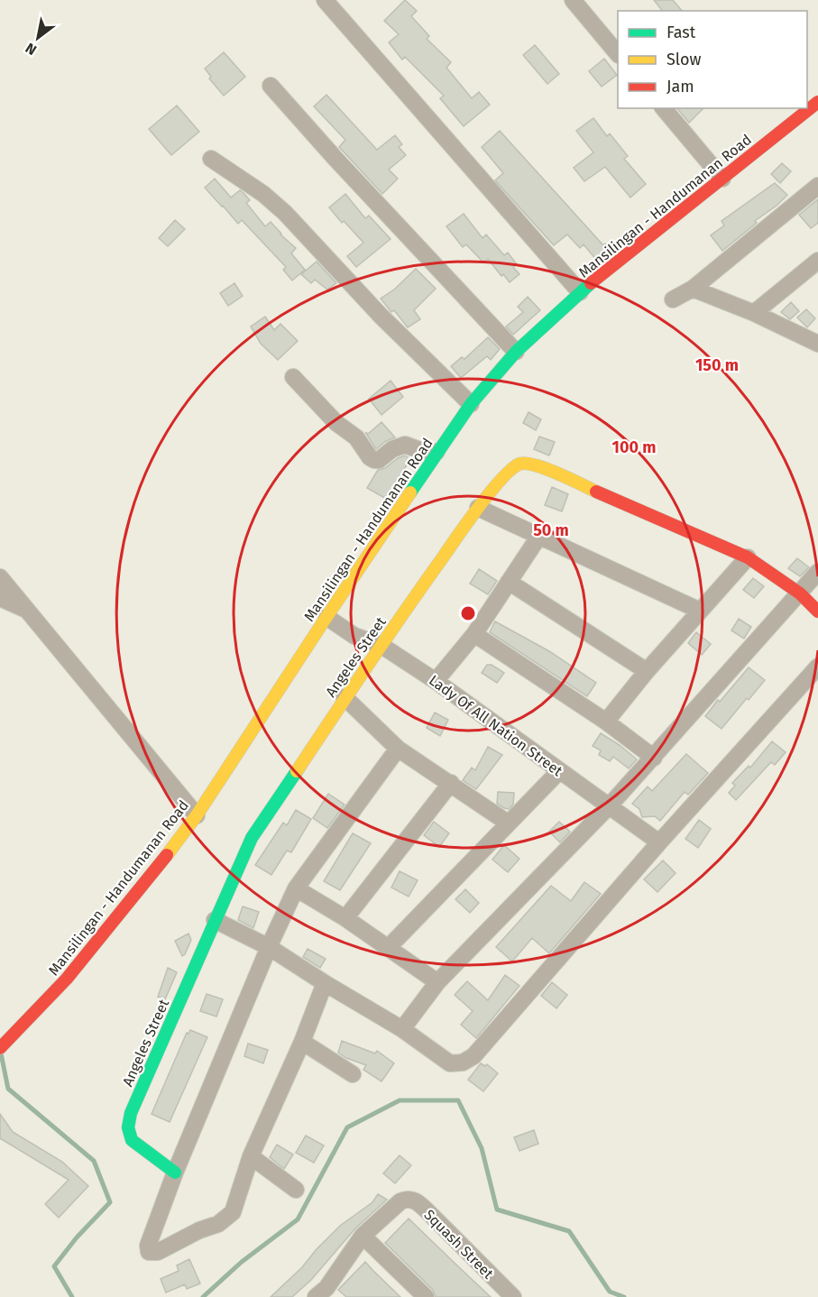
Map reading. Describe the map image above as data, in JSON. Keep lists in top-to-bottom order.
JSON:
{
  "streets": {
    "street": [
      "Mansilingan - Handumanan Road",
      "Angeles Street",
      "Lady Of All Nation Street",
      "Squash Street"
    ]
  },
  "crossings": [
    ["Mansilingan - Handumanan Road", "Lady Of All Nation Street"],
    ["Angeles Street", "Lady Of All Nation Street"]
  ],
  "legend": ["Fast", "Slow", "Jam"],
  "north": "bottom left",
  "rings": ["150 m", "100 m", "50 m"]
}
